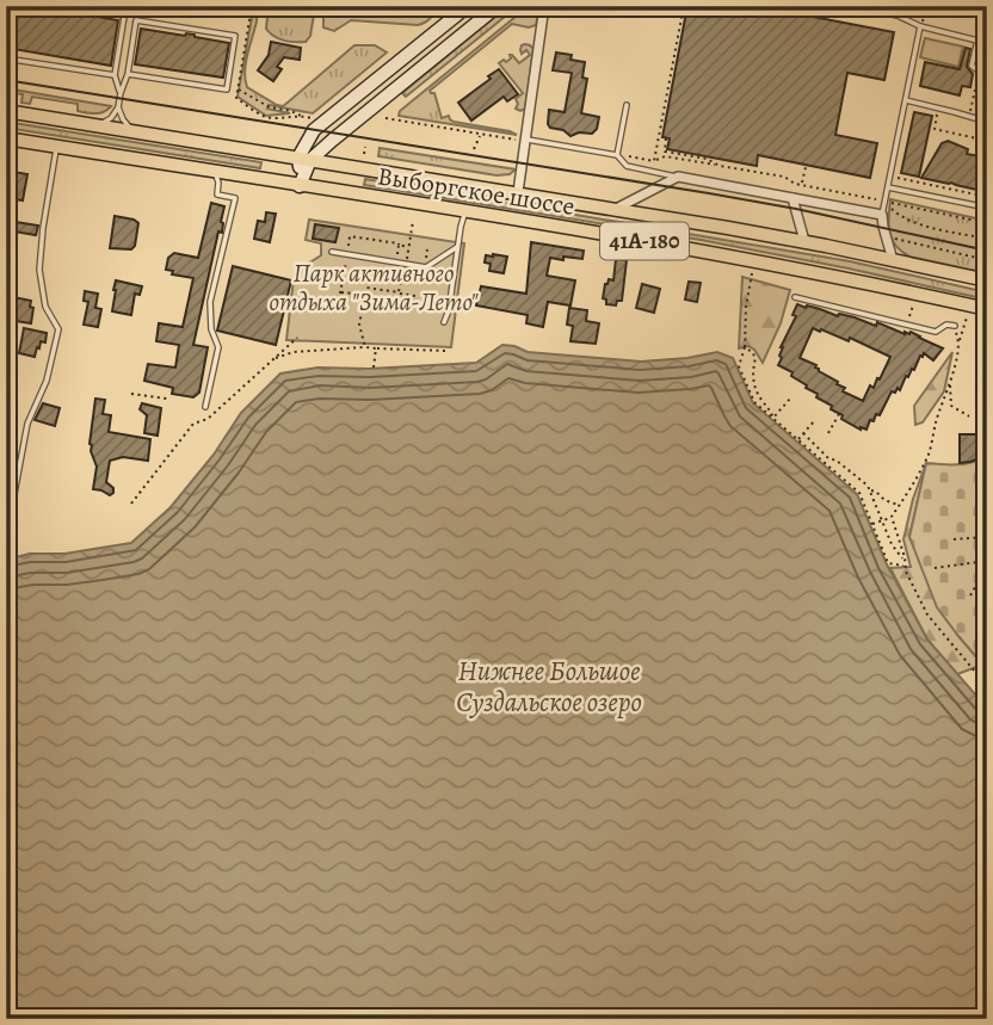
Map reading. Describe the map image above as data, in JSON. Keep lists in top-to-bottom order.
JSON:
{
  "streets": {
    "main road": ["Выборгское шоссе", "41А-180"]
  },
  "water": ["Нижнее Большое Суздальское озеро"],
  "parks": ["Парк активного отдыха \"Зима-Лето\""]
}
